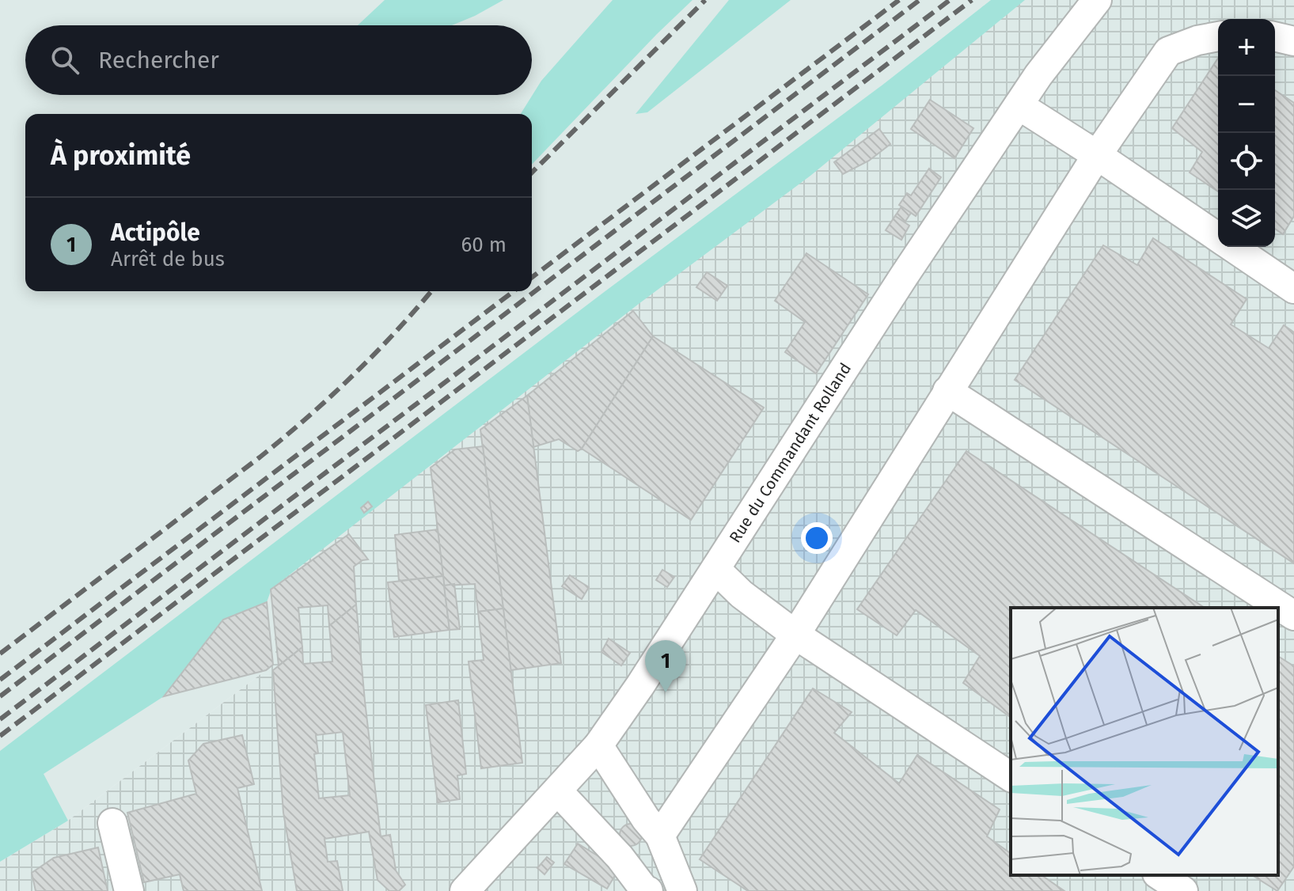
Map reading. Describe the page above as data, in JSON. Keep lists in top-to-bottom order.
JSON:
{
  "streets": {
    "street": ["Rue du Commandant Rolland"]
  },
  "page": {
    "map_buttons": ["+", "−"],
    "search": "Rechercher",
    "heading": "À proximité",
    "list": [
      {
        "mark": "1",
        "name": "Actipôle",
        "note": "Arrêt de bus",
        "value": "60 m"
      }
    ],
    "pins": "1"
  }
}
